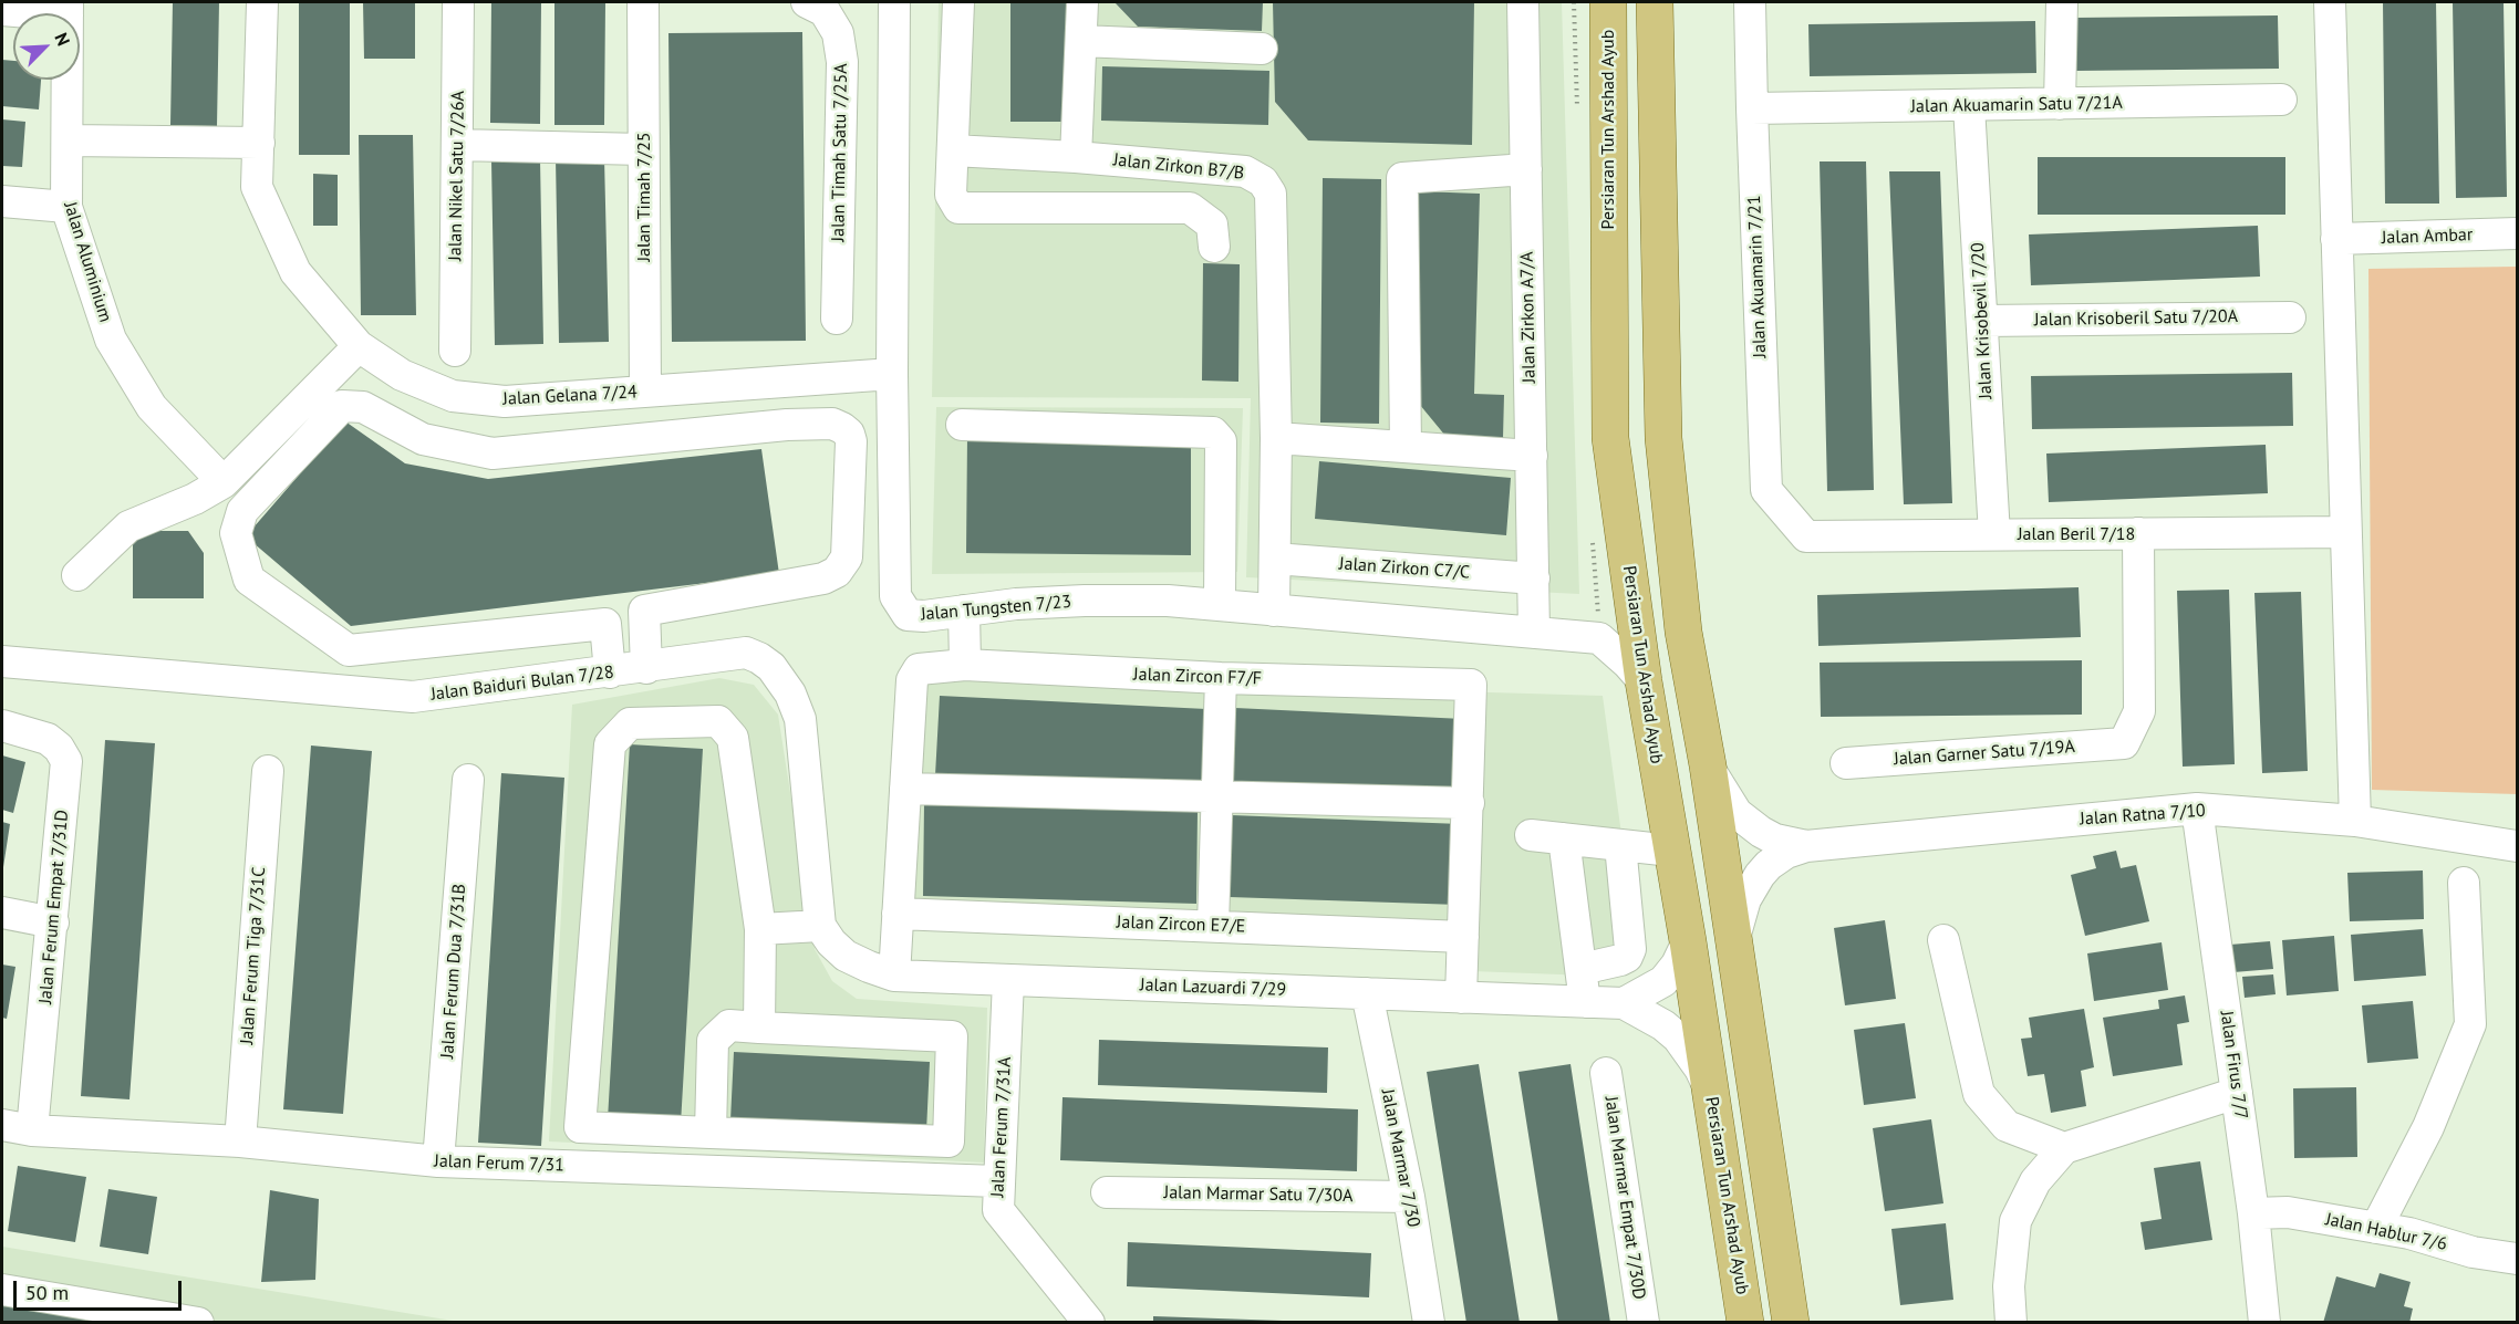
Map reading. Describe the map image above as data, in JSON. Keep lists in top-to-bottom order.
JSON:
{
  "streets": {
    "main road": ["Persiaran Tun Arshad Ayub"],
    "street": [
      "Jalan Akuamarin Satu 7/21A",
      "Jalan Timah Satu 7/25A",
      "Jalan Zirkon B7/B",
      "Jalan Nikel Satu 7/26A",
      "Jalan Timah 7/25",
      "Jalan Ambar",
      "Jalan Aluminium",
      "Jalan Akuamarin 7/21",
      "Jalan Zirkon A7/A",
      "Jalan Krisoberil Satu 7/20A",
      "Jalan Krisobevil 7/20",
      "Jalan Gelana 7/24",
      "Jalan Beril 7/18",
      "Jalan Zirkon C7/C",
      "Jalan Tungsten 7/23",
      "Jalan Zircon F7/F",
      "Jalan Baiduri Bulan 7/28",
      "Jalan Garner Satu 7/19A",
      "Jalan Ratna 7/10",
      "Jalan Ferum Empat 7/31D",
      "Jalan Zircon E7/E",
      "Jalan Ferum Tiga 7/31C",
      "Jalan Ferum Dua 7/31B",
      "Jalan Lazuardi 7/29",
      "Jalan Firus 7/7",
      "Jalan Ferum 7/31A",
      "Jalan Marmar 7/30",
      "Jalan Ferum 7/31",
      "Jalan Marmar Satu 7/30A",
      "Jalan Marmar Empat 7/30D",
      "Jalan Hablur 7/6"
    ]
  },
  "crossings": [
    ["Jalan Akuamarin Satu 7/21A", "Jalan Akuamarin 7/21"],
    ["Jalan Akuamarin Satu 7/21A", "Jalan Krisobevil 7/20"],
    ["Jalan Zirkon B7/B", "Jalan Zirkon C7/C"],
    ["Jalan Zirkon B7/B", "Jalan Tungsten 7/23"],
    ["Jalan Timah 7/25", "Jalan Gelana 7/24"],
    ["Jalan Akuamarin 7/21", "Jalan Beril 7/18"],
    ["Jalan Zirkon A7/A", "Jalan Zirkon C7/C"],
    ["Jalan Zirkon A7/A", "Jalan Tungsten 7/23"],
    ["Jalan Krisoberil Satu 7/20A", "Jalan Krisobevil 7/20"],
    ["Jalan Krisobevil 7/20", "Jalan Beril 7/18"],
    ["Jalan Gelana 7/24", "Jalan Tungsten 7/23"],
    ["Jalan Beril 7/18", "Jalan Garner Satu 7/19A"],
    ["Jalan Zircon F7/F", "Jalan Zircon E7/E"],
    ["Jalan Zircon F7/F", "Jalan Lazuardi 7/29"],
    ["Jalan Baiduri Bulan 7/28", "Jalan Lazuardi 7/29"],
    ["Jalan Ratna 7/10", "Jalan Firus 7/7"],
    ["Jalan Ferum Empat 7/31D", "Jalan Ferum 7/31"],
    ["Jalan Ferum Tiga 7/31C", "Jalan Ferum 7/31"],
    ["Jalan Ferum Dua 7/31B", "Jalan Ferum 7/31"],
    ["Jalan Lazuardi 7/29", "Jalan Ferum 7/31A"],
    ["Jalan Lazuardi 7/29", "Jalan Marmar 7/30"],
    ["Jalan Firus 7/7", "Jalan Hablur 7/6"],
    ["Jalan Ferum 7/31A", "Jalan Ferum 7/31"],
    ["Jalan Marmar 7/30", "Jalan Marmar Satu 7/30A"]
  ],
  "scale_bar": "50 m",
  "north": "top right"
}
